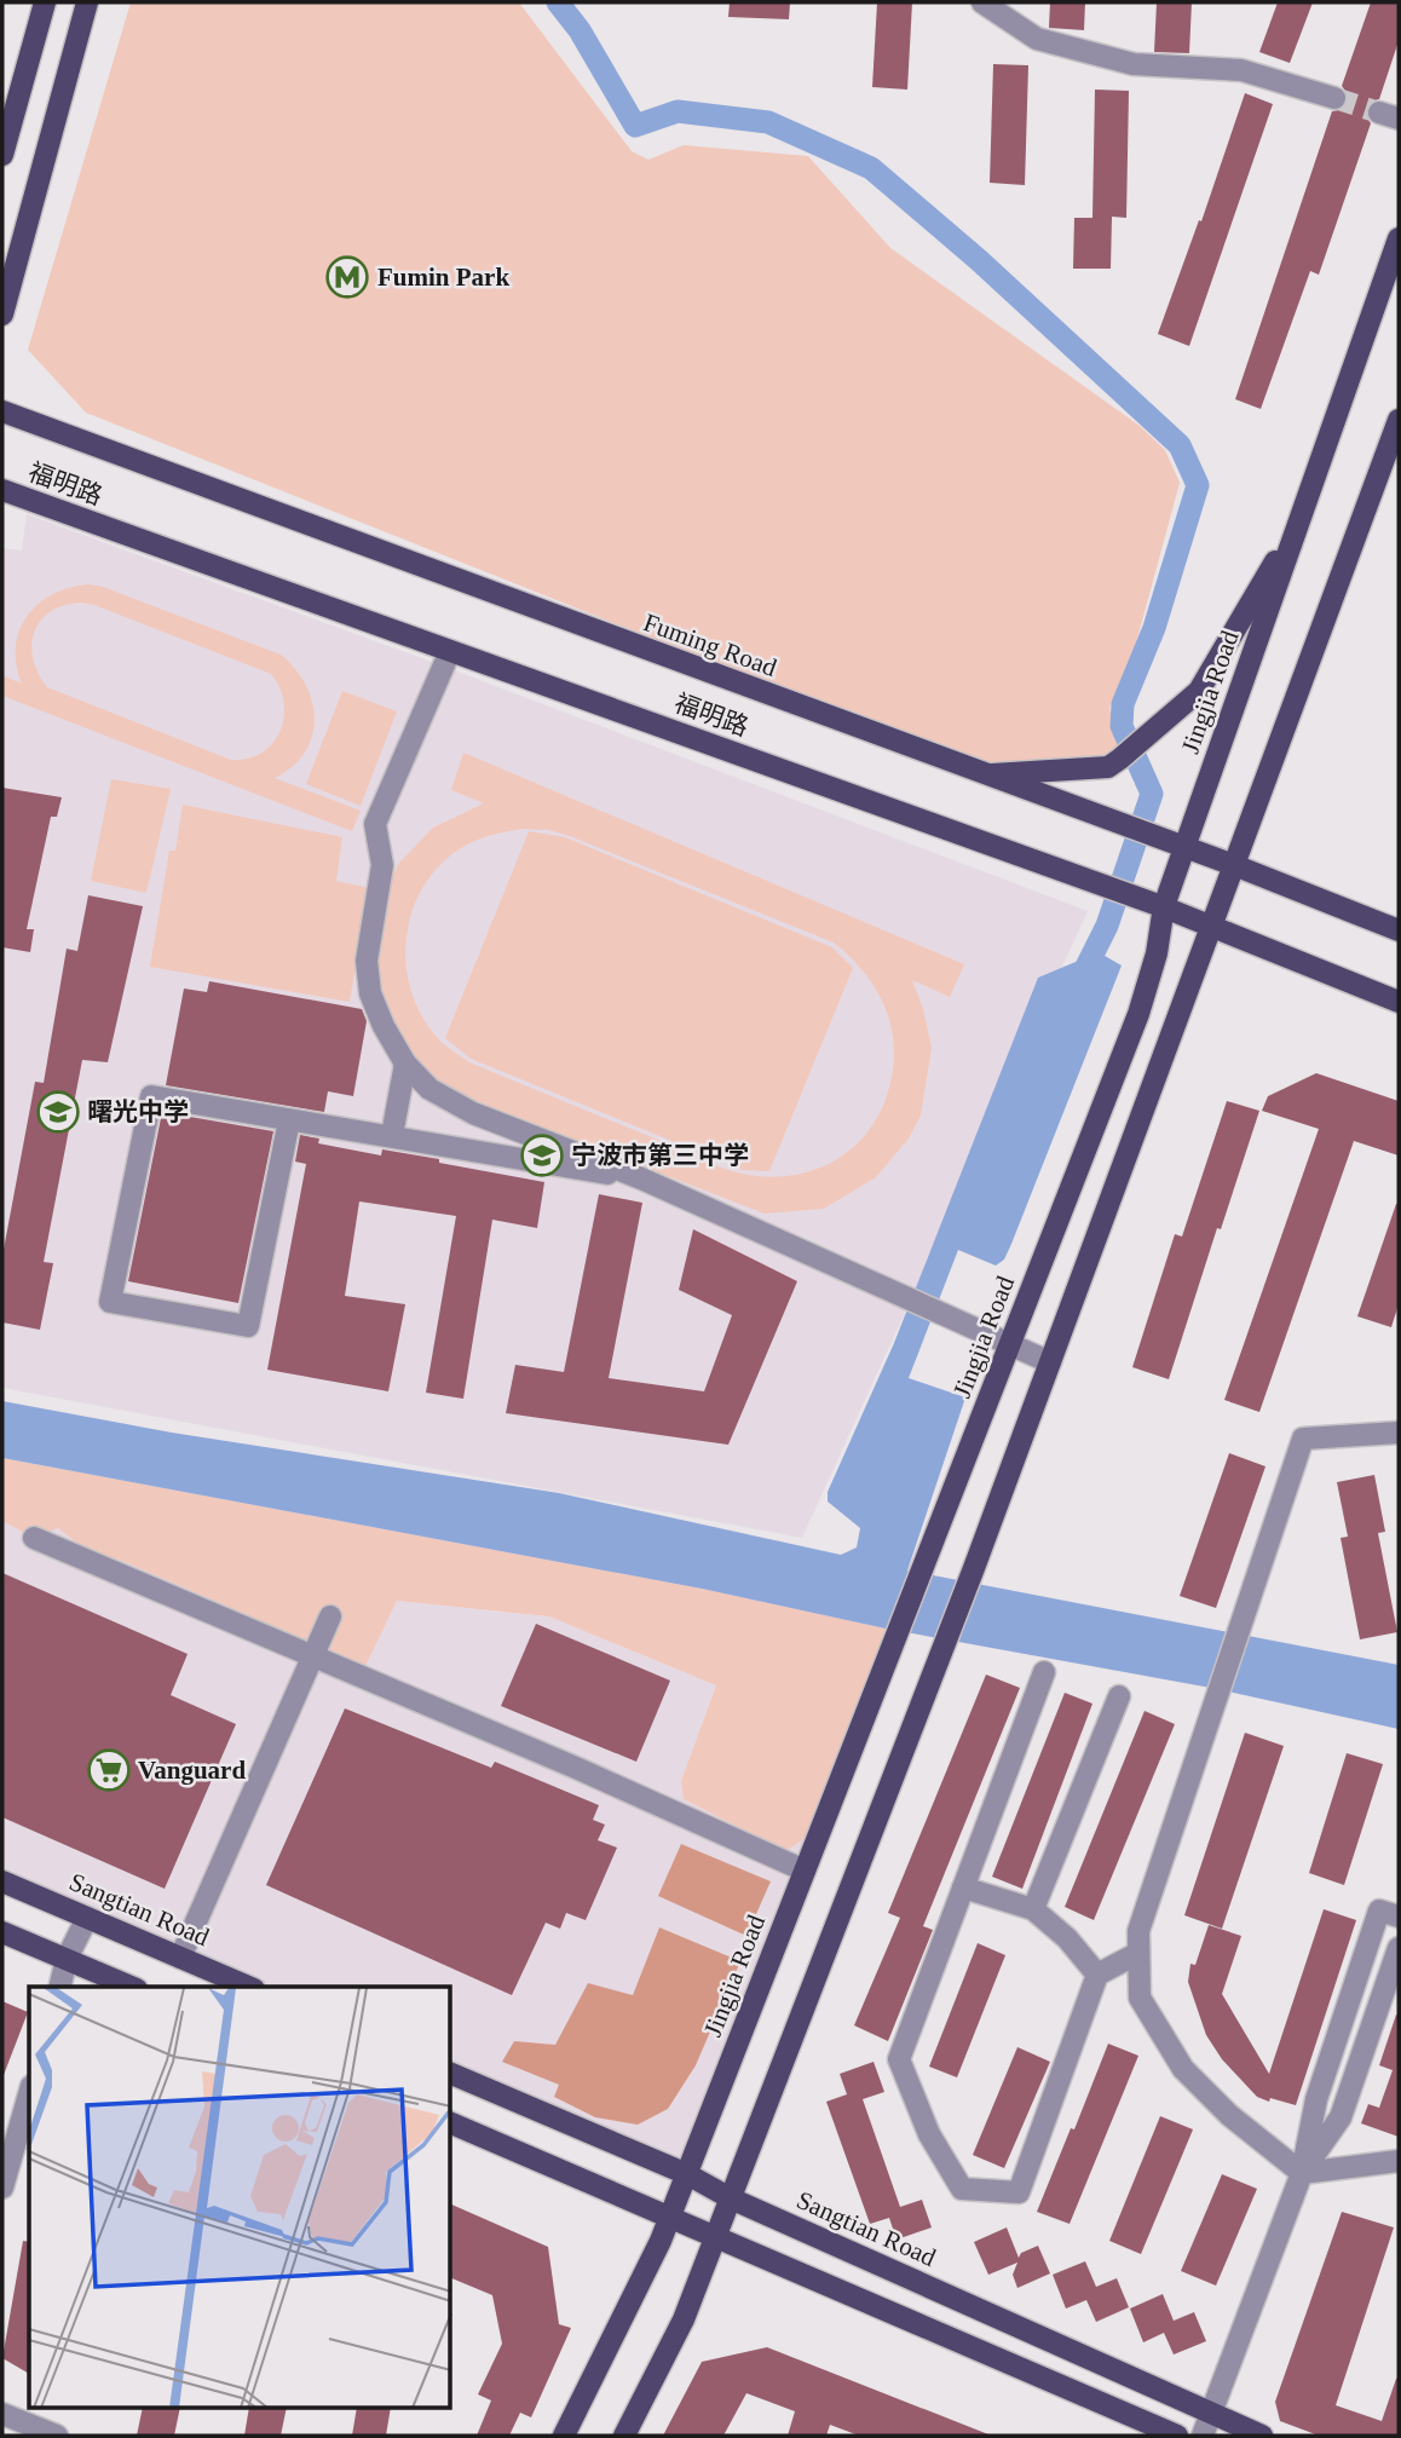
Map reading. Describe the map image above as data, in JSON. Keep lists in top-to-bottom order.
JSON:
{
  "streets": {
    "main road": [
      "福明路",
      "Fuming Road",
      "Jingjia Road",
      "Sangtian Road"
    ]
  },
  "crossings": [
    ["福明路", "Jingjia Road"],
    ["Fuming Road", "Jingjia Road"],
    ["Jingjia Road", "Sangtian Road"]
  ],
  "places": {
    "metro station": ["Fumin Park"],
    "school or university": ["曙光中学", "宁波市第三中学"],
    "supermarket": ["Vanguard"]
  }
}
